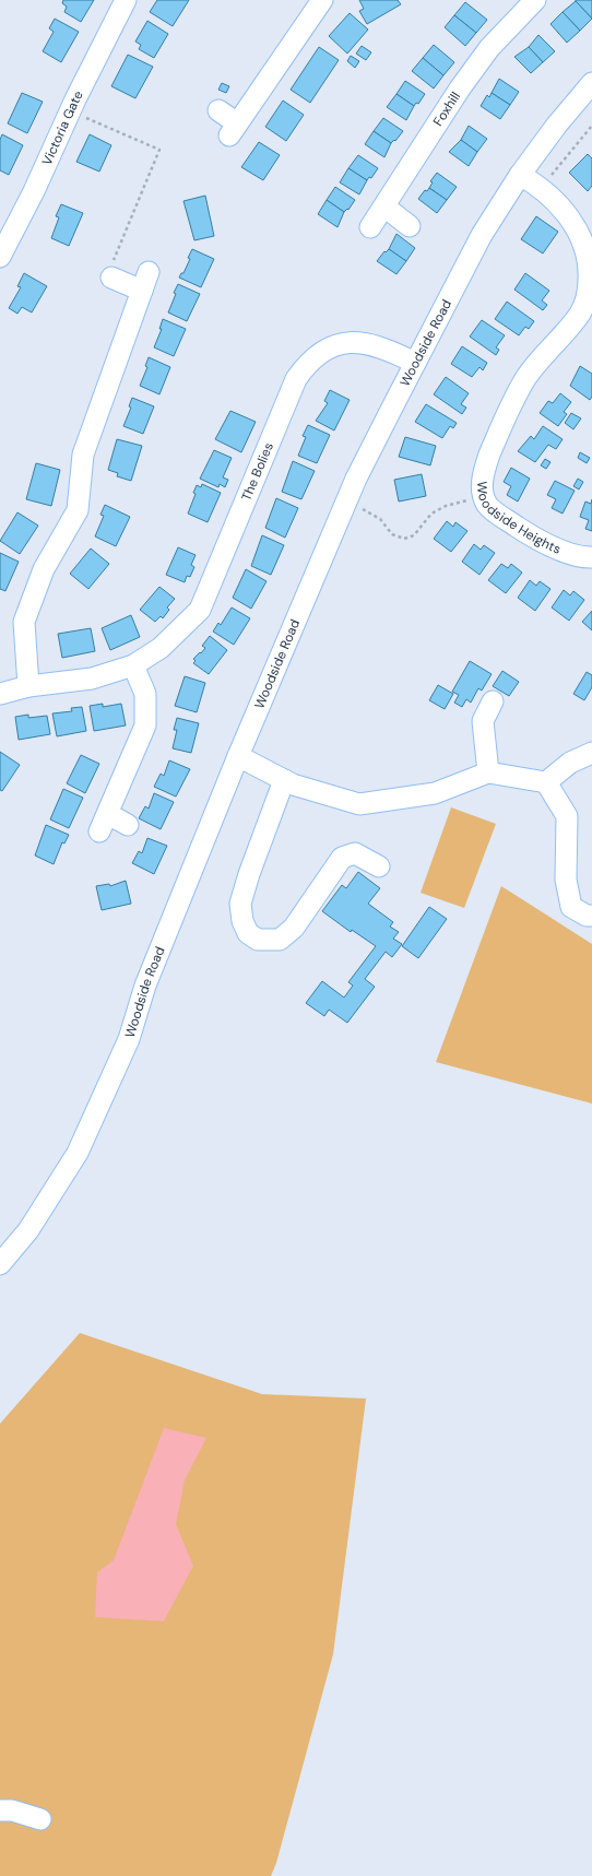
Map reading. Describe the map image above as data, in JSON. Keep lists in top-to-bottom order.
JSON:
{
  "streets": {
    "street": [
      "Foxhill",
      "Victoria Gate",
      "Woodside Road",
      "The Bolies",
      "Woodside Heights"
    ]
  },
  "crossings": [
    ["Woodside Road", "The Bolies"],
    ["Woodside Road", "Woodside Heights"]
  ]
}
